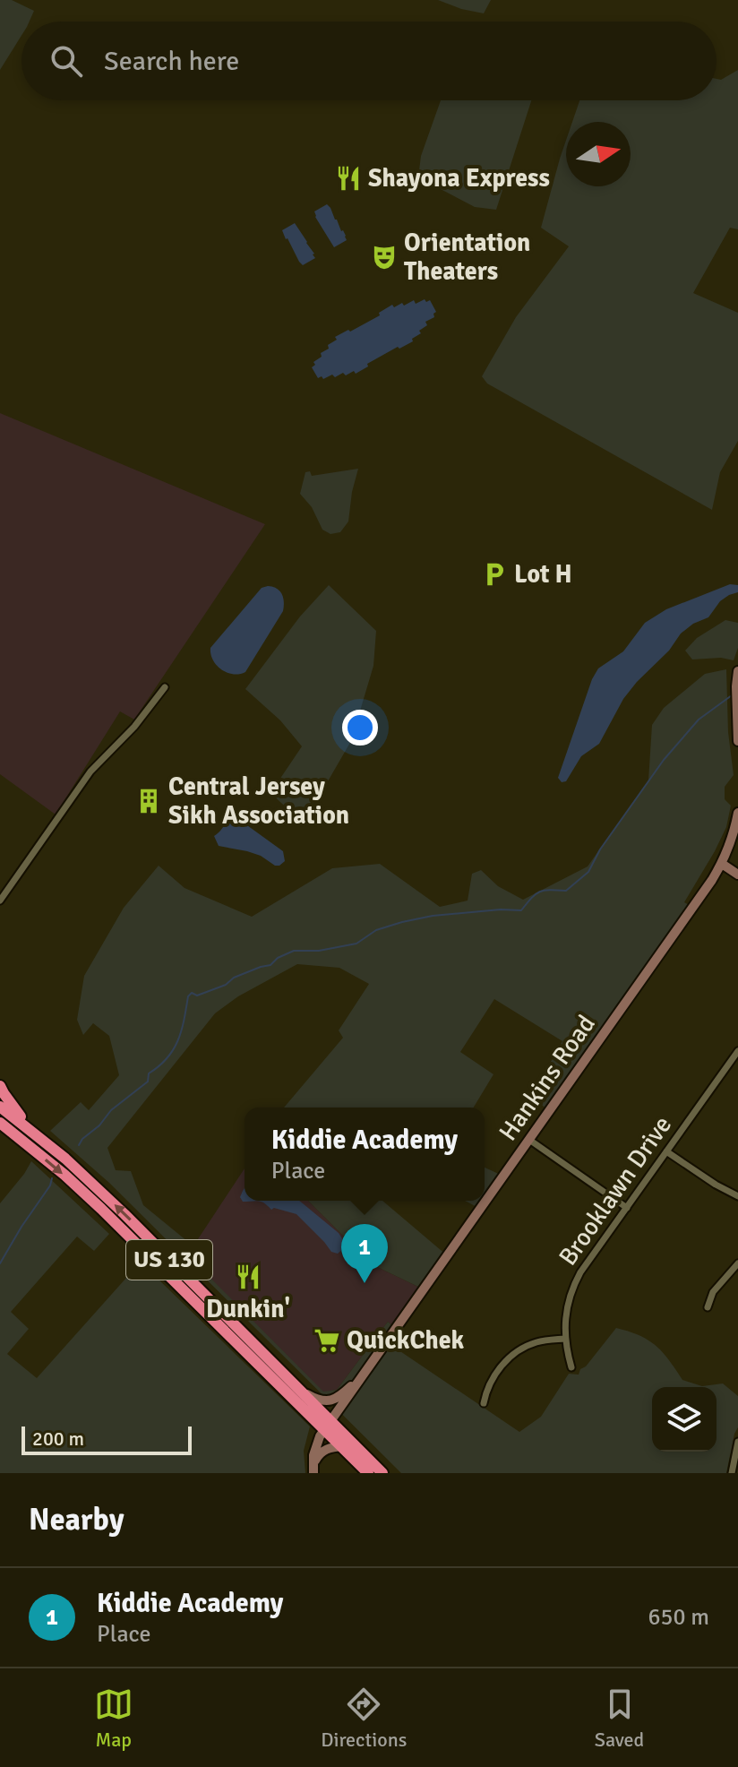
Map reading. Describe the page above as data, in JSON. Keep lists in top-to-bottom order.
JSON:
{
  "streets": {
    "highway": ["US 130"],
    "main road": ["Hankins Road"],
    "street": ["Brooklawn Drive"]
  },
  "crossings": [
    ["Hankins Road", "US 130"]
  ],
  "places": {
    "restaurant": ["Shayona Express", "Dunkin'"],
    "theatre": ["Orientation Theaters"],
    "parking": ["Lot H"],
    "building": ["Central Jersey Sikh Association"],
    "supermarket": ["QuickChek"]
  },
  "scale_bar": "200 m",
  "north": "right",
  "page": {
    "search": "Search here",
    "popup": ["Kiddie Academy", "Place"],
    "pins": "1",
    "scale": "200 m",
    "heading": "Nearby",
    "list": [
      {
        "mark": "1",
        "name": "Kiddie Academy",
        "note": "Place",
        "value": "650 m"
      }
    ],
    "nav": ["Map", "Directions", "Saved"]
  }
}
